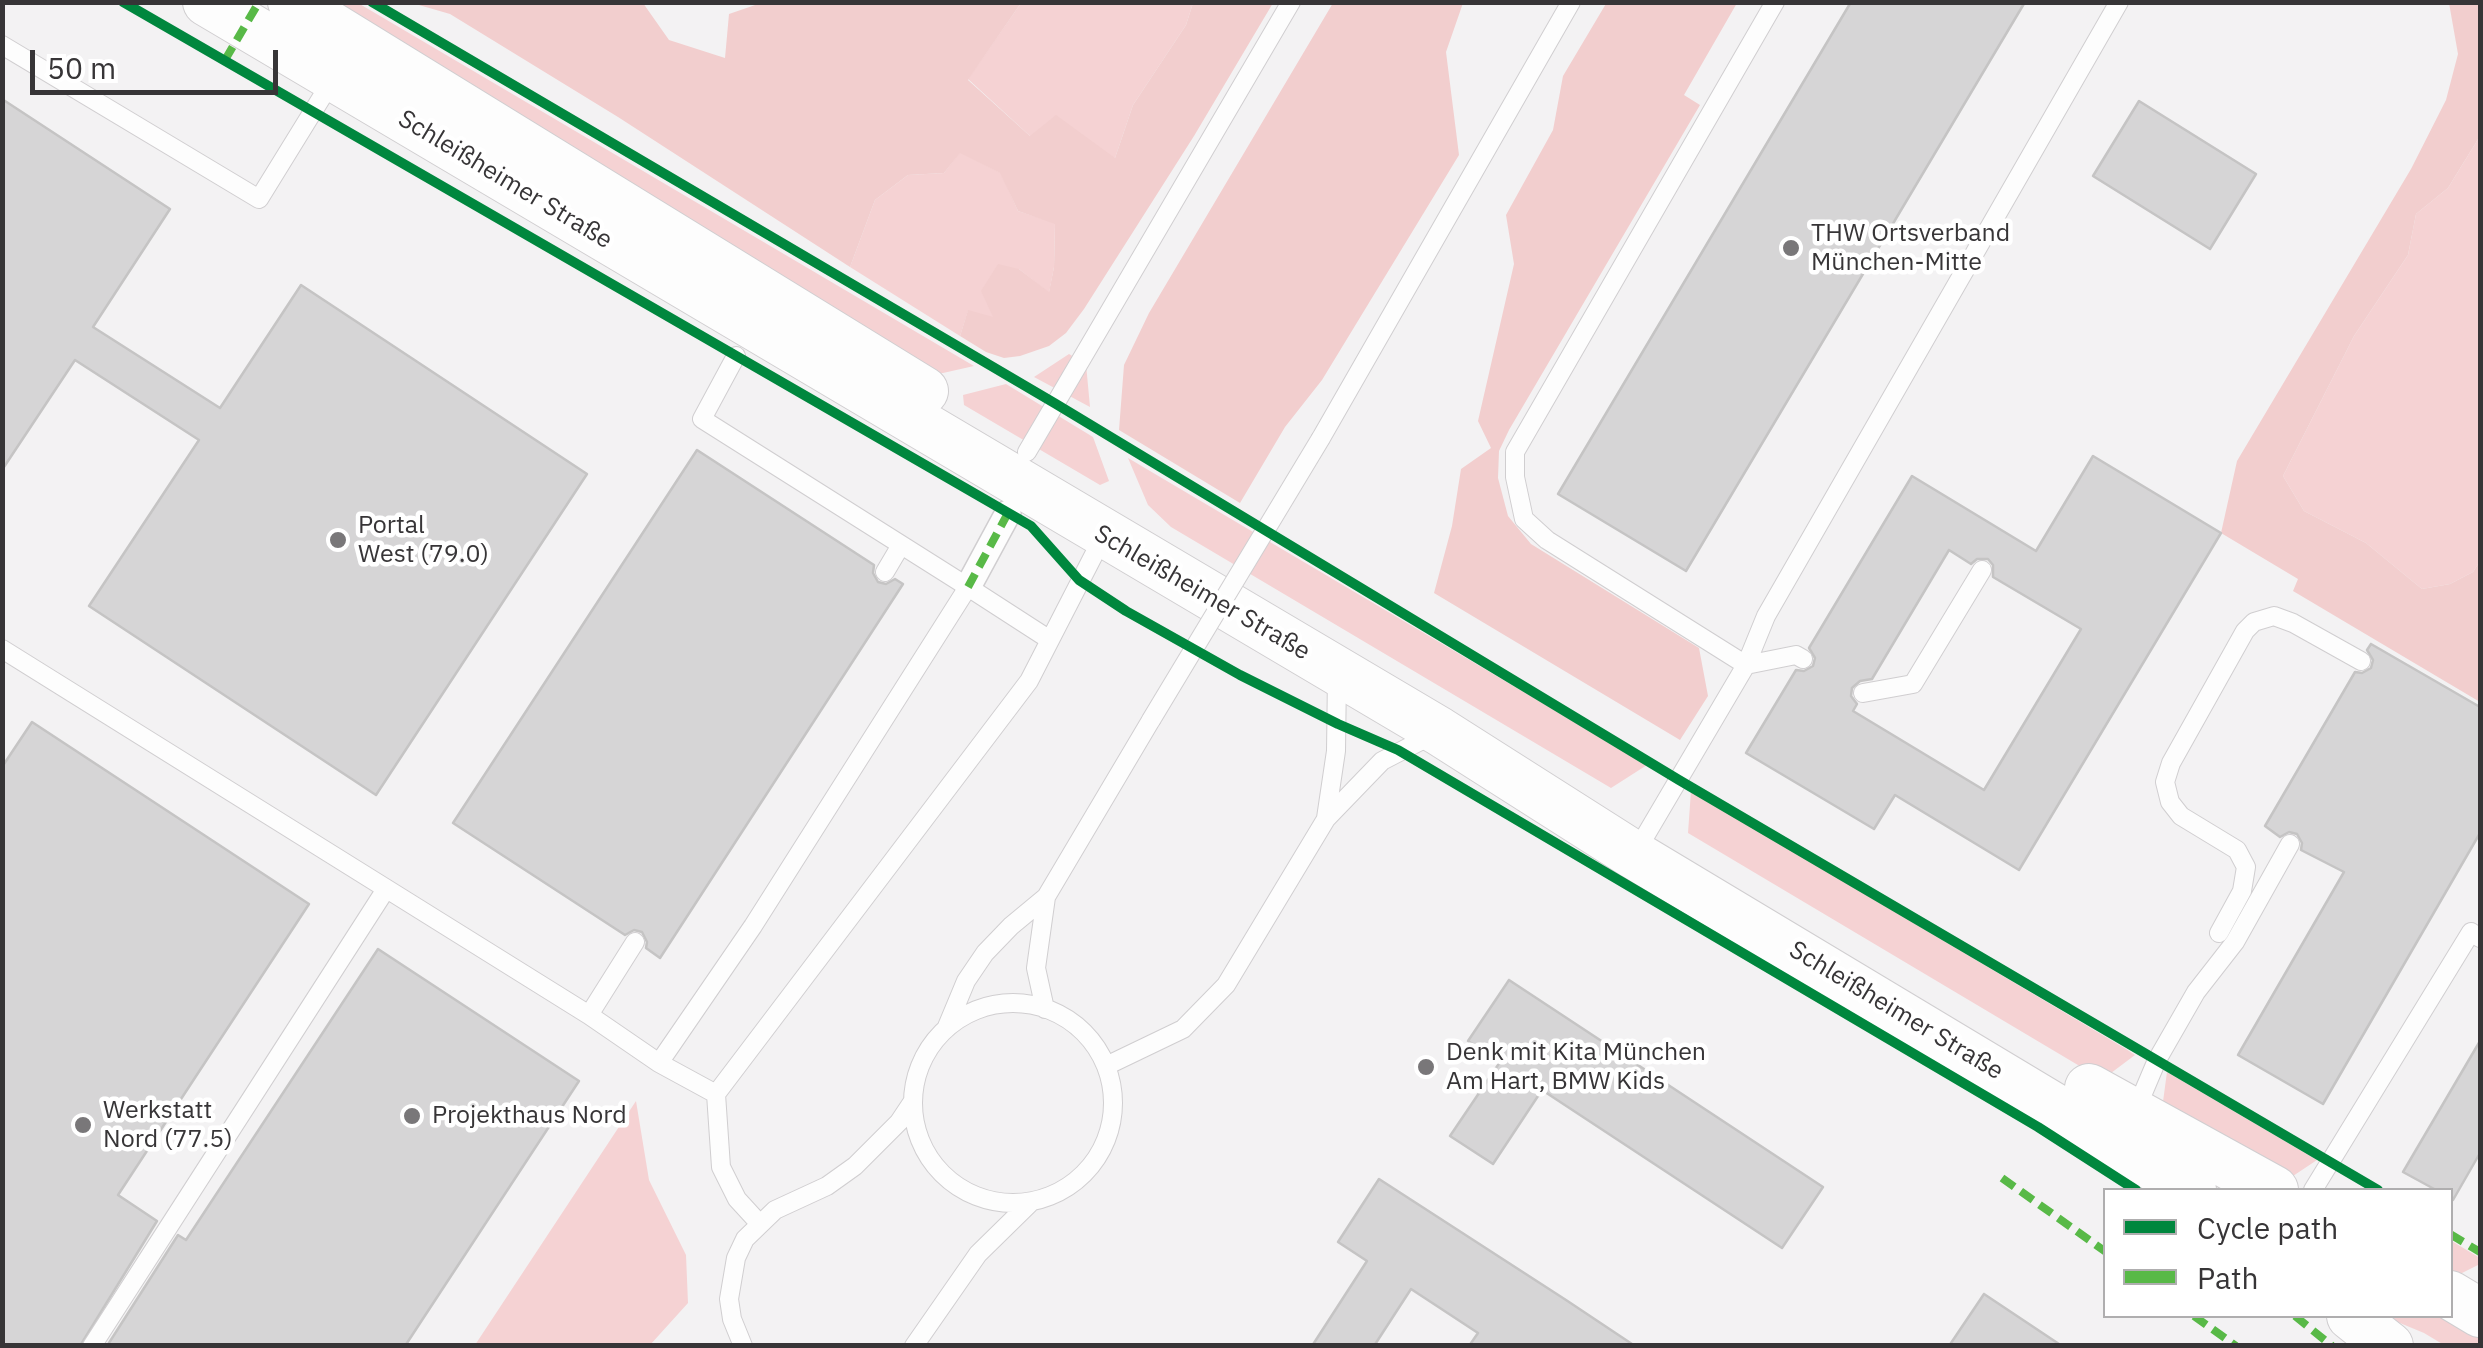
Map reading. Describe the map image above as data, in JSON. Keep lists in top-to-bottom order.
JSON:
{
  "streets": {
    "main road": ["Schleißheimer Straße"]
  },
  "places": [
    "THW Ortsverband München-Mitte",
    "Portal West (79.0)",
    "Denk mit Kita München Am Hart, BMW Kids",
    "Projekthaus Nord",
    "Werkstatt Nord (77.5)"
  ],
  "legend": ["Cycle path", "Path"],
  "scale_bar": "50 m"
}
